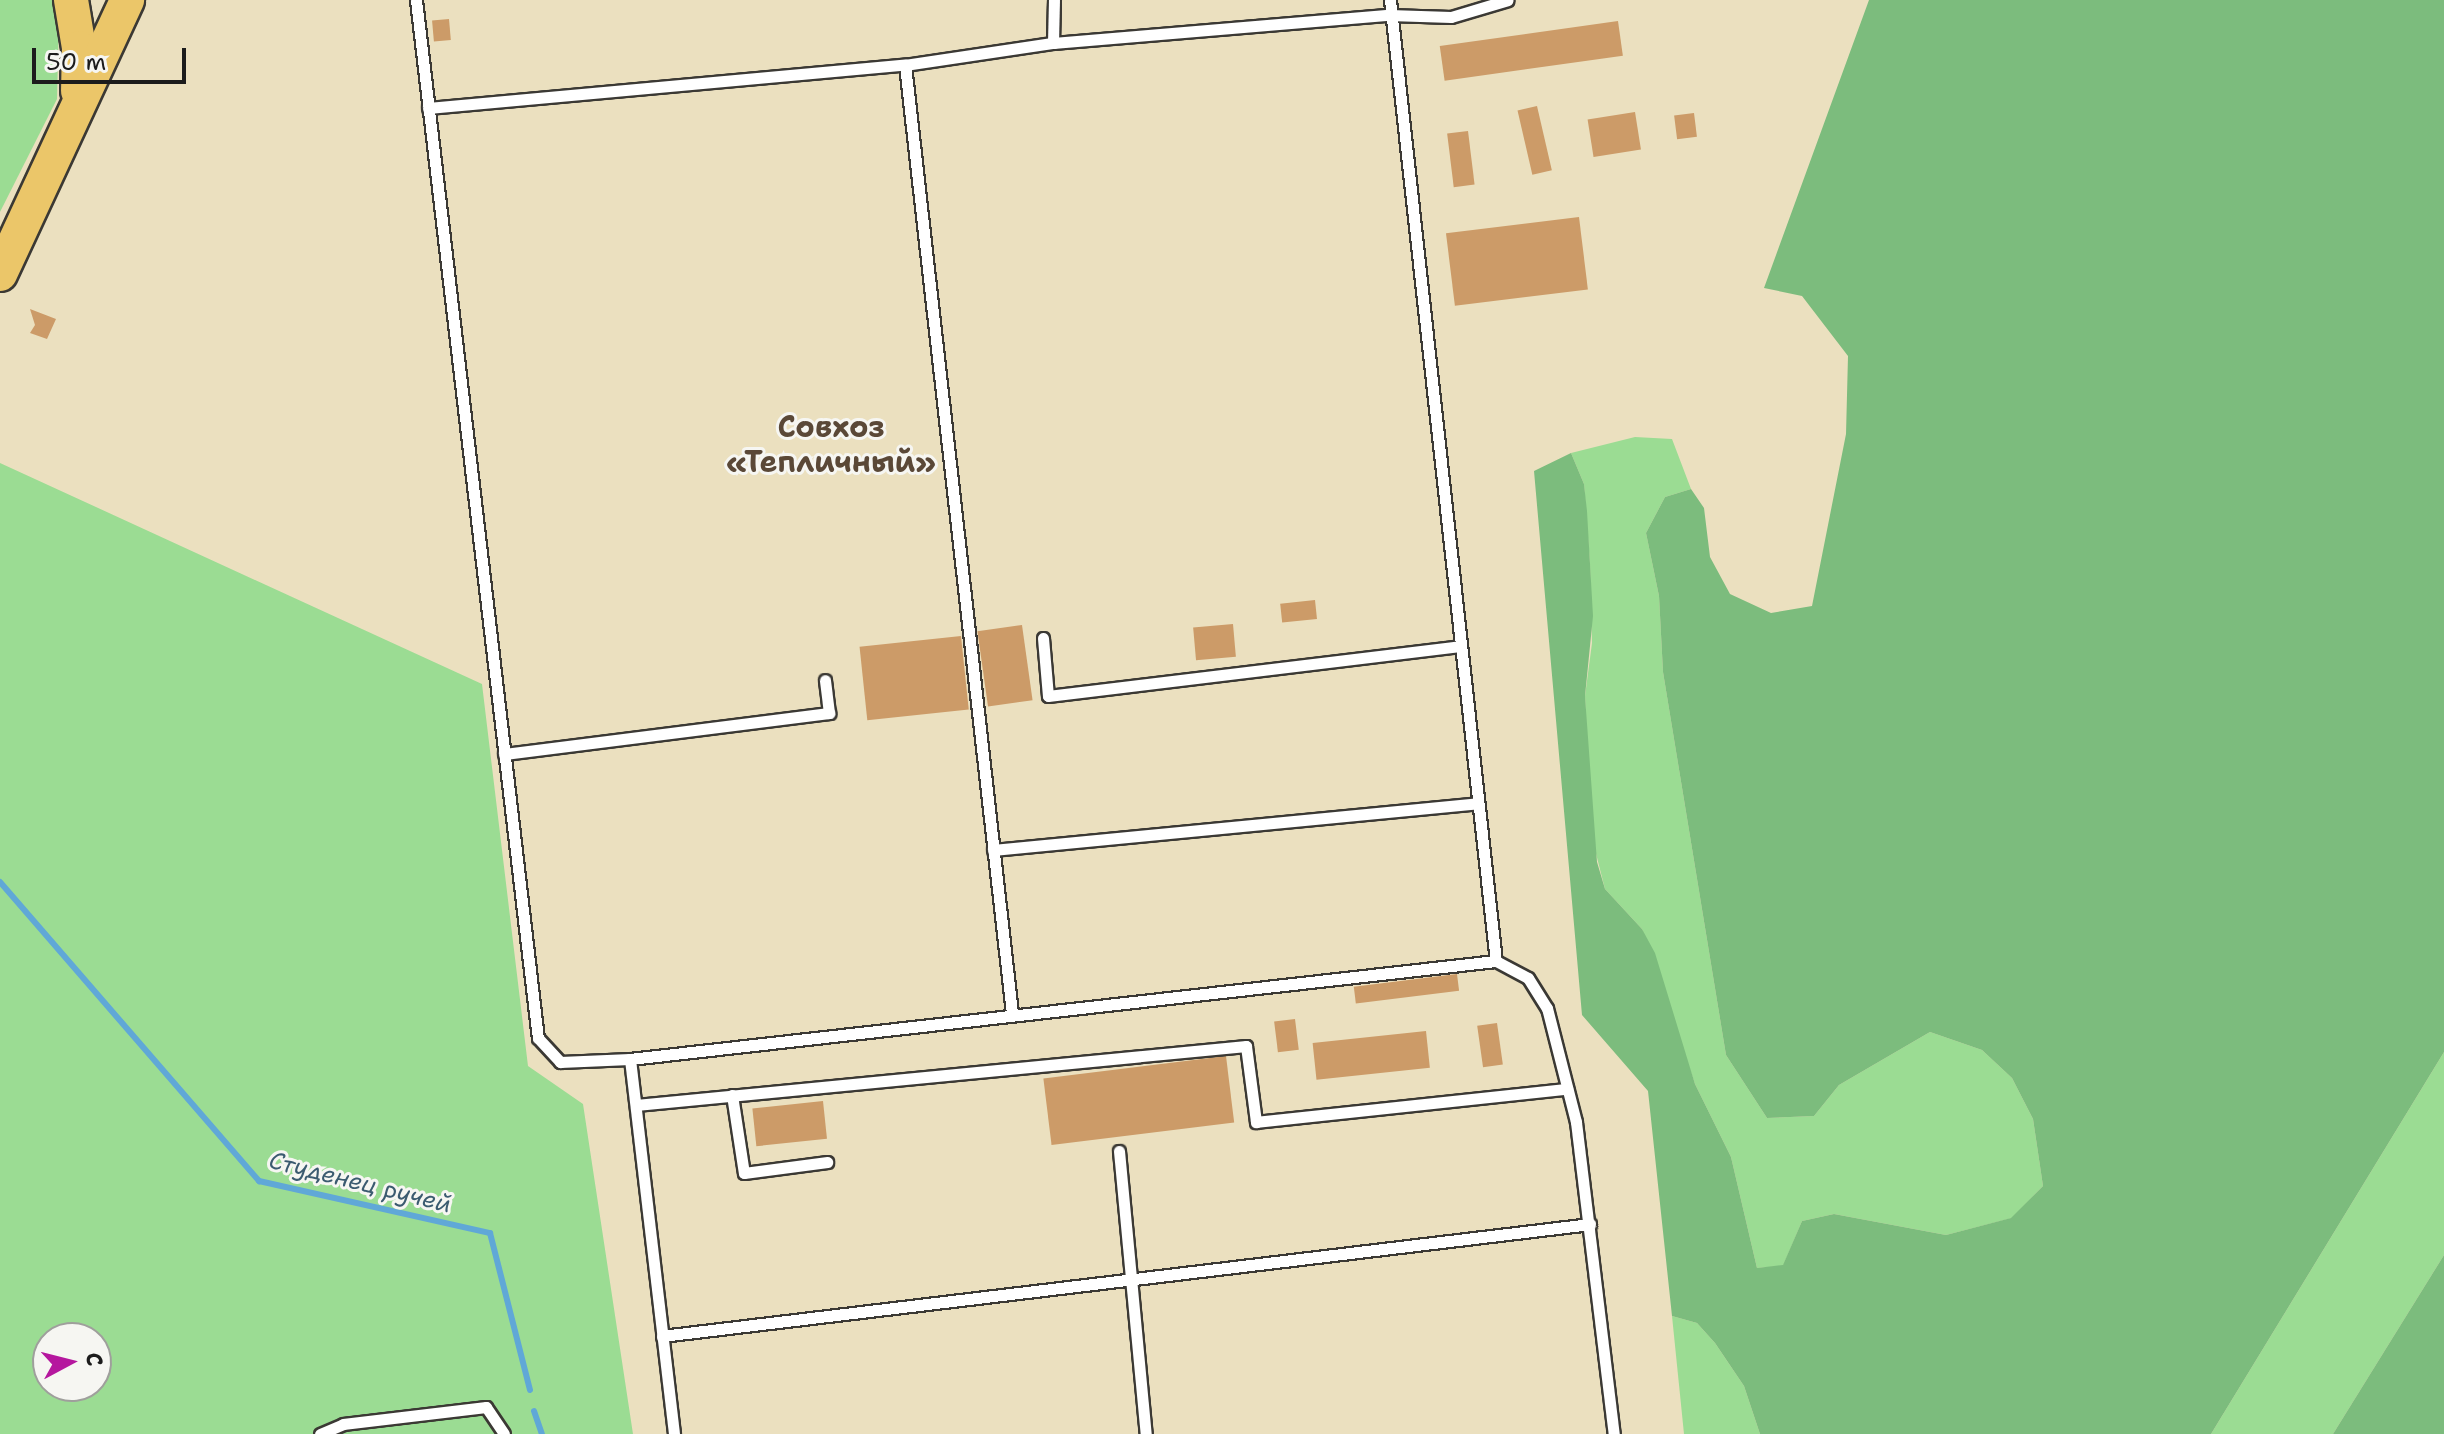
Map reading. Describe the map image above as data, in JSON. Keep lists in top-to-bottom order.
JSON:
{
  "districts": ["Совхоз «Тепличный»"],
  "water": ["Студенец ручей"],
  "scale_bar": "50 m",
  "north": "right"
}
